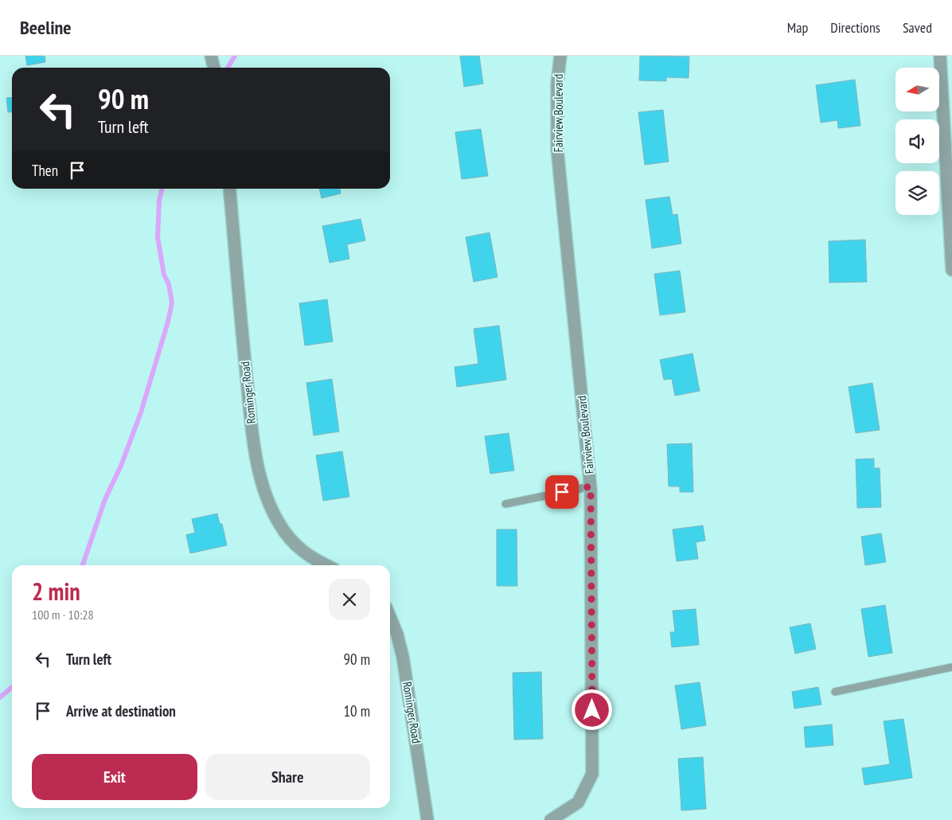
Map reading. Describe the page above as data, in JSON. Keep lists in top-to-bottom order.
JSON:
{
  "streets": {
    "street": ["Fairview Boulevard", "Rominger Road"]
  },
  "north": "left",
  "page": {
    "header": "Beeline",
    "nav": ["Map", "Directions", "Saved"],
    "turn": ["90 m", "Turn left"],
    "then": "Then",
    "heading": ["2 min", "100 m · 10:28"],
    "list": [
      {
        "name": "Turn left",
        "value": "90 m"
      },
      {
        "name": "Arrive at destination",
        "value": "10 m"
      }
    ],
    "buttons": ["Exit", "Share"]
  }
}
